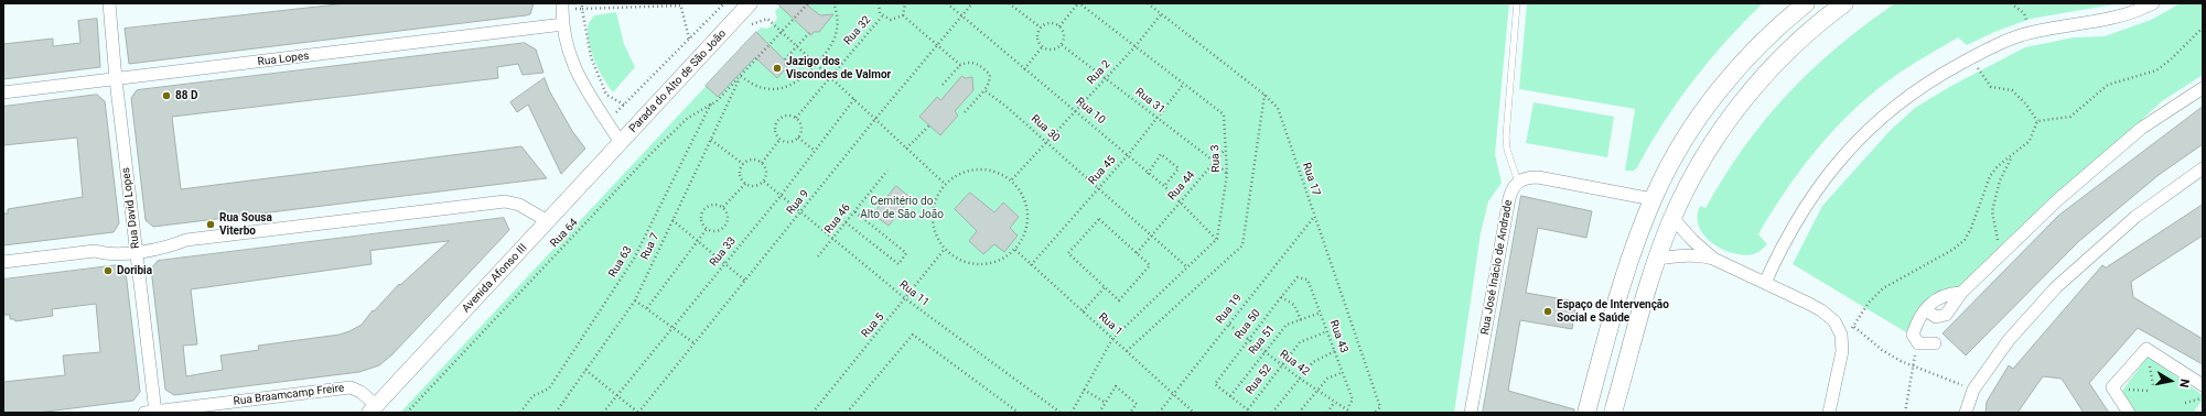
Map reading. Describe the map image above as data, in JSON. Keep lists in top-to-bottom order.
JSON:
{
  "streets": {
    "street": [
      "Rua Lopes",
      "Parada do Alto de São João",
      "Rua David Lopes",
      "Rua José Inácio de Andrade",
      "Avenida Afonso III",
      "Rua Braamcamp Freire"
    ],
    "path": [
      "Rua 32",
      "Rua 2",
      "Rua 31",
      "Rua 10",
      "Rua 30",
      "Rua 3",
      "Rua 45",
      "Rua 17",
      "Rua 44",
      "Rua 9",
      "Rua 46",
      "Rua 64",
      "Rua 7",
      "Rua 33",
      "Rua 63",
      "Rua 11",
      "Rua 19",
      "Rua 1",
      "Rua 50",
      "Rua 5",
      "Rua 43",
      "Rua 51",
      "Rua 42",
      "Rua 52"
    ]
  },
  "crossings": [
    ["Rua Lopes", "Parada do Alto de São João"],
    ["Rua Lopes", "Rua David Lopes"],
    ["Rua 2", "Rua 31"],
    ["Rua 2", "Rua 10"],
    ["Rua 2", "Rua 30"],
    ["Rua 2", "Rua 3"],
    ["Rua 2", "Rua 17"],
    ["Rua 2", "Rua 1"],
    ["Rua 2", "Rua 5"],
    ["Parada do Alto de São João", "Avenida Afonso III"],
    ["Rua 31", "Rua 3"],
    ["Rua 31", "Rua 45"],
    ["Rua 31", "Rua 44"],
    ["Rua 10", "Rua 3"],
    ["Rua 10", "Rua 45"],
    ["Rua 10", "Rua 44"],
    ["Rua 10", "Rua 9"],
    ["Rua 30", "Rua 45"],
    ["Rua 30", "Rua 44"],
    ["Rua 3", "Rua 45"],
    ["Rua 3", "Rua 44"],
    ["Rua 45", "Rua 1"],
    ["Rua 17", "Rua 19"],
    ["Rua 9", "Rua 11"],
    ["Rua David Lopes", "Rua Braamcamp Freire"],
    ["Rua 46", "Rua 11"],
    ["Rua 64", "Rua 7"],
    ["Rua 64", "Rua 63"],
    ["Rua 33", "Rua 11"],
    ["Avenida Afonso III", "Rua Braamcamp Freire"],
    ["Rua 11", "Rua 5"],
    ["Rua 19", "Rua 1"],
    ["Rua 19", "Rua 42"],
    ["Rua 1", "Rua 5"],
    ["Rua 50", "Rua 43"],
    ["Rua 50", "Rua 51"],
    ["Rua 50", "Rua 42"],
    ["Rua 43", "Rua 51"],
    ["Rua 43", "Rua 42"],
    ["Rua 43", "Rua 52"],
    ["Rua 51", "Rua 42"],
    ["Rua 42", "Rua 52"]
  ],
  "parks": ["Cemitério do Alto de São João"],
  "places": [
    "Jazigo dos Viscondes de Valmor",
    "88 D",
    "Rua Sousa Viterbo",
    "Doribia",
    "Espaço de Intervenção Social e Saúde"
  ],
  "north": "right"
}
